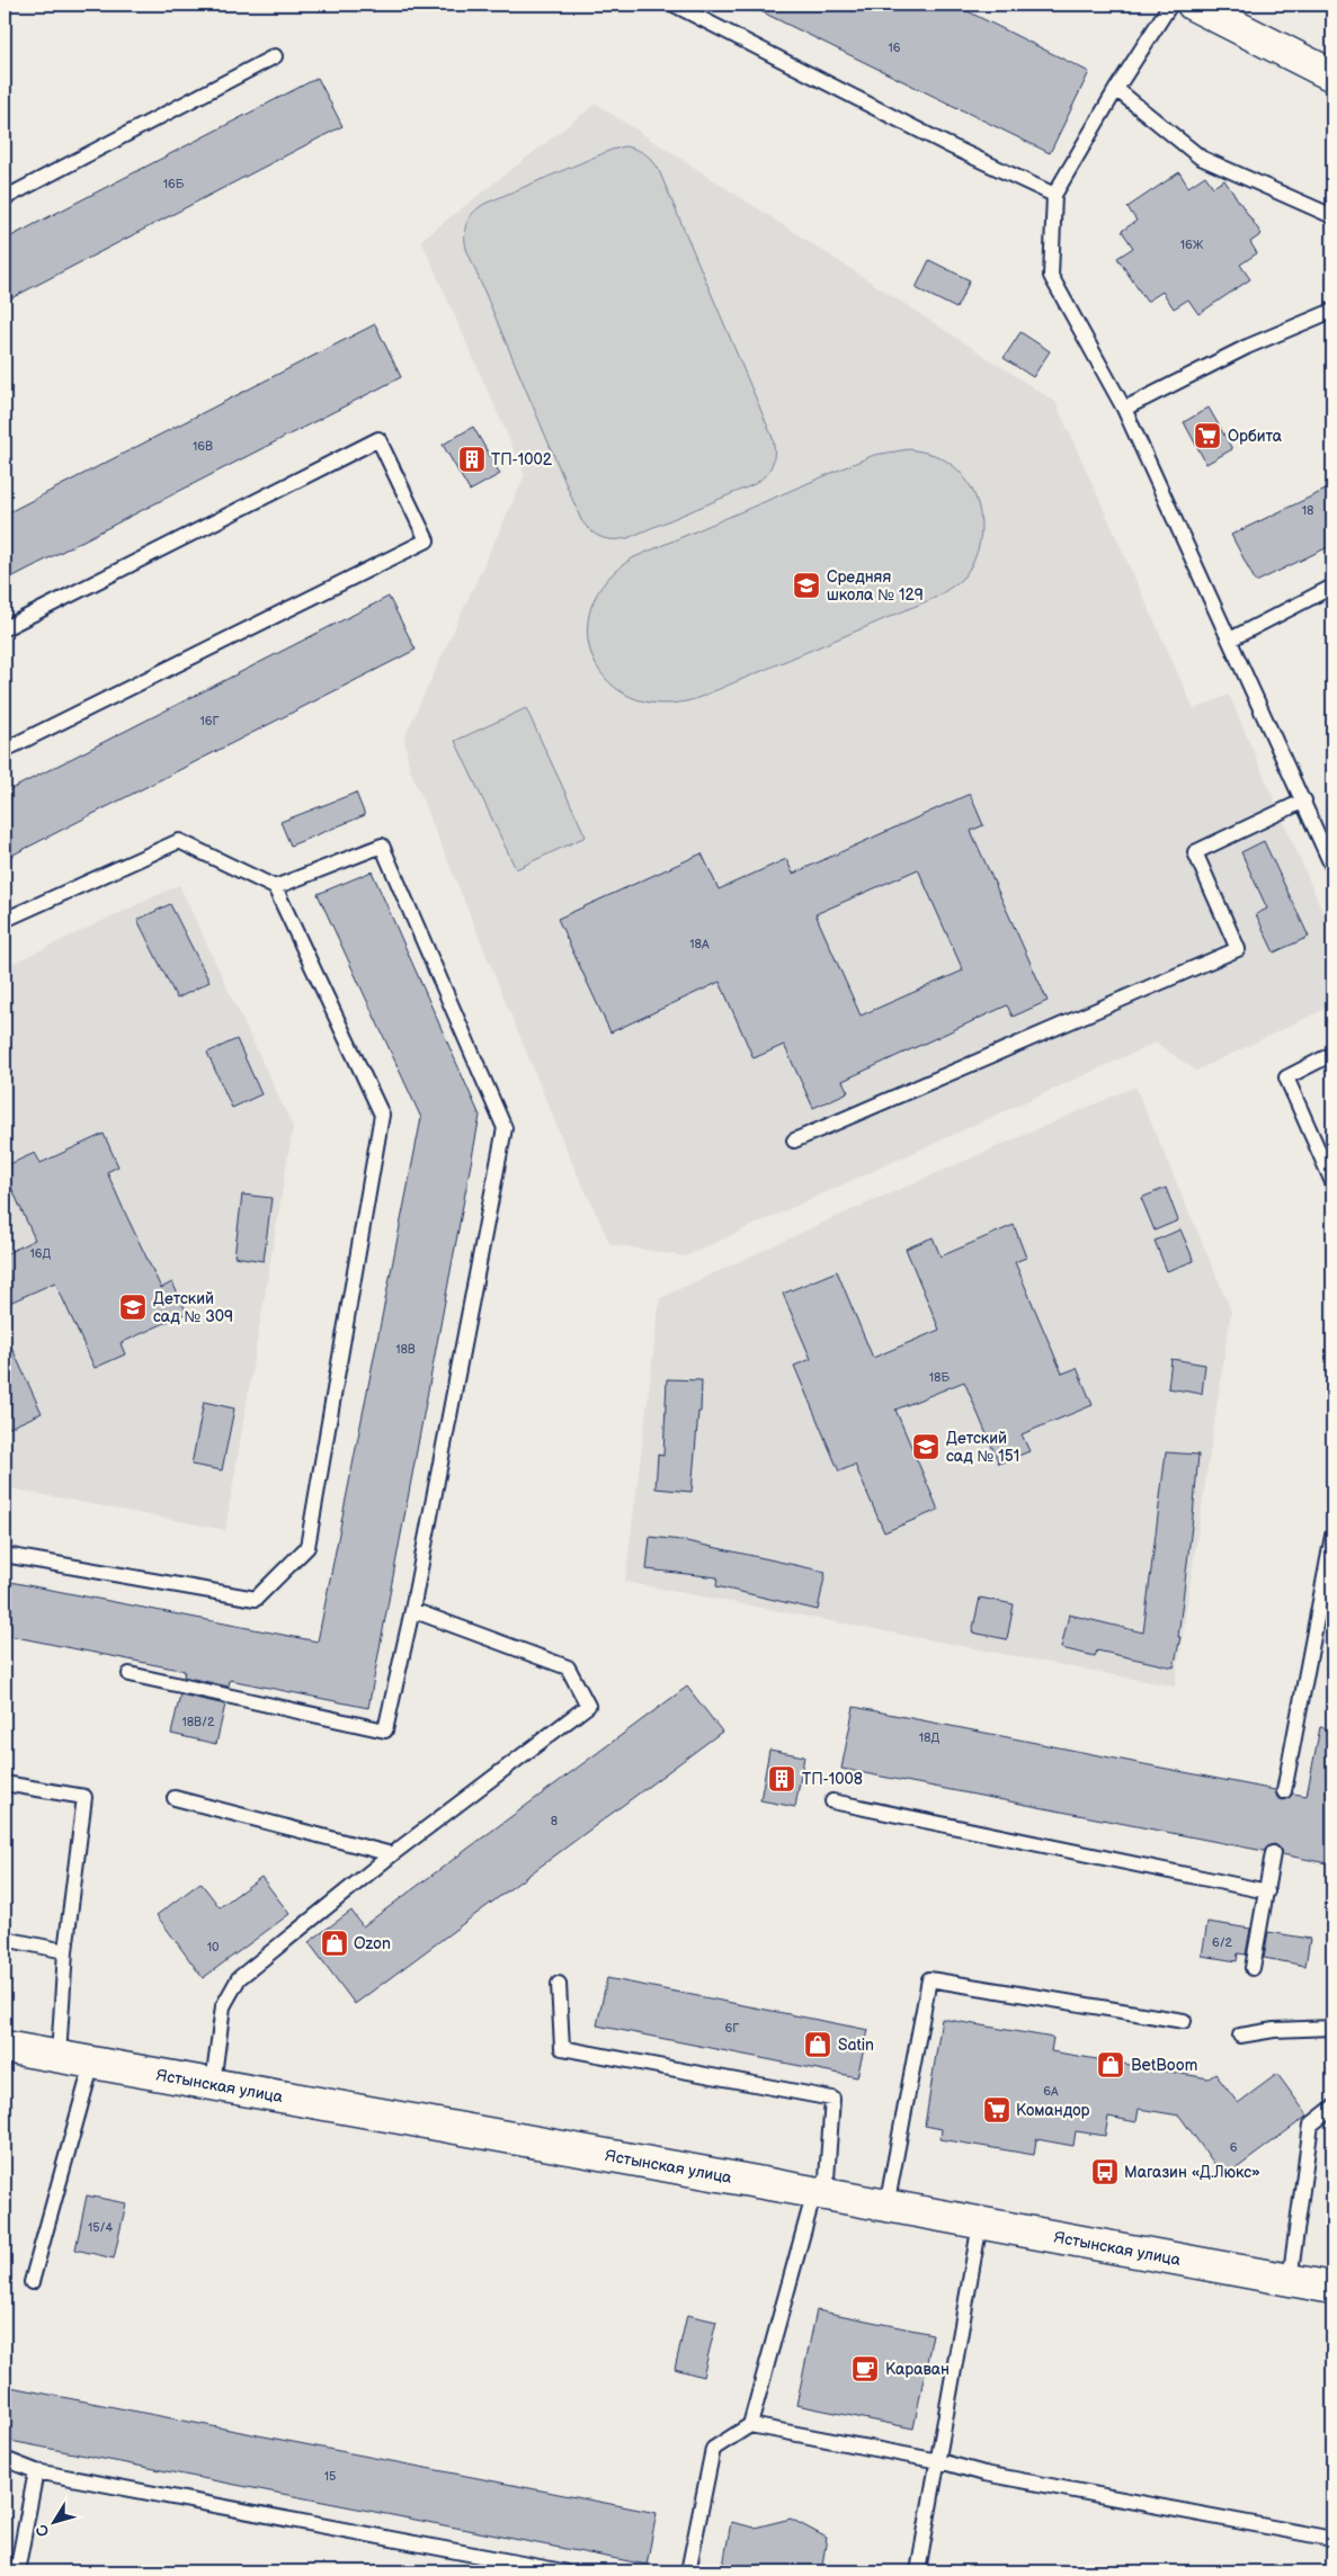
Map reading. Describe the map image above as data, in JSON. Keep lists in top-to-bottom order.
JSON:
{
  "streets": {
    "main road": ["Ястынская улица"]
  },
  "places": {
    "supermarket": ["Орбита", "Командор"],
    "building": ["ТП-1002", "ТП-1008"],
    "school or university": ["Средняя школа № 129", "Детский сад № 309", "Детский сад № 151"],
    "shop": ["Ozon", "Satin", "BetBoom"],
    "bus stop": ["Магазин «Д.Люкс»"],
    "cafe": ["Караван"]
  },
  "house_numbers": [
    "16",
    "16Б",
    "16Ж",
    "16В",
    "18",
    "16Г",
    "18А",
    "16Д",
    "18В",
    "18Б",
    "18В/2",
    "18Д",
    "8",
    "6/2",
    "10",
    "6Г",
    "6А",
    "6",
    "15/4",
    "15"
  ],
  "north": "bottom left"
}
